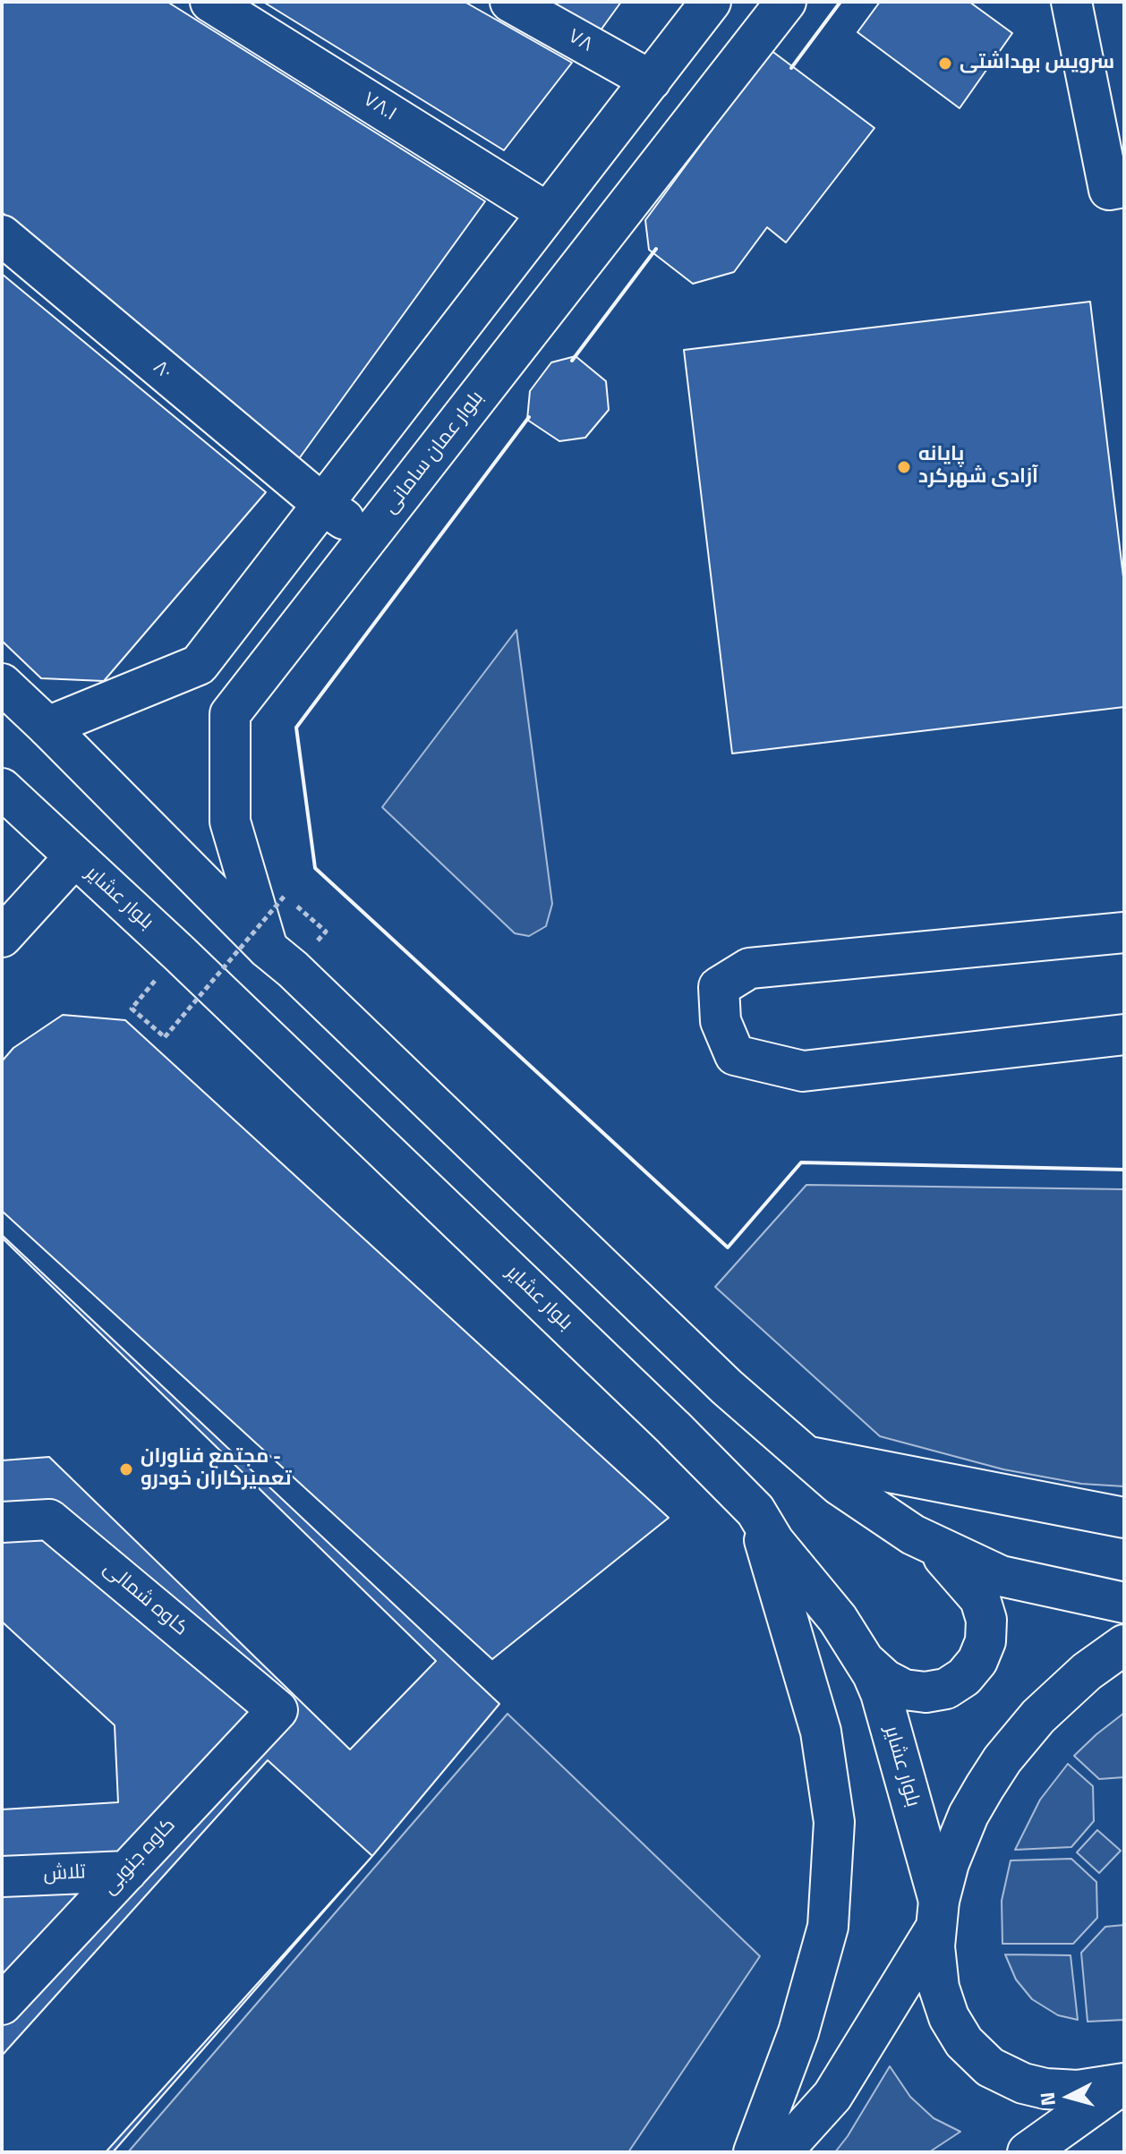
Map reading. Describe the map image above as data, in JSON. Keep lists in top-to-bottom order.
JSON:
{
  "streets": {
    "main road": [
      "۷۸",
      "۷۸.۱",
      "۸۰",
      "بلوار عمان سامانی",
      "بلوار عشایر",
      "کاوه شمالی",
      "کاوه جنوبی",
      "تلاش"
    ]
  },
  "crossings": [
    ["۸۰", "بلوار عمان سامانی"],
    ["کاوه شمالی", "کاوه جنوبی"],
    ["کاوه جنوبی", "تلاش"]
  ],
  "places": ["سرویس بهداشتی", "پایانه آزادی شهرکرد", "مجتمع فناوران - تعمیرکاران خودرو"],
  "north": "left"
}
